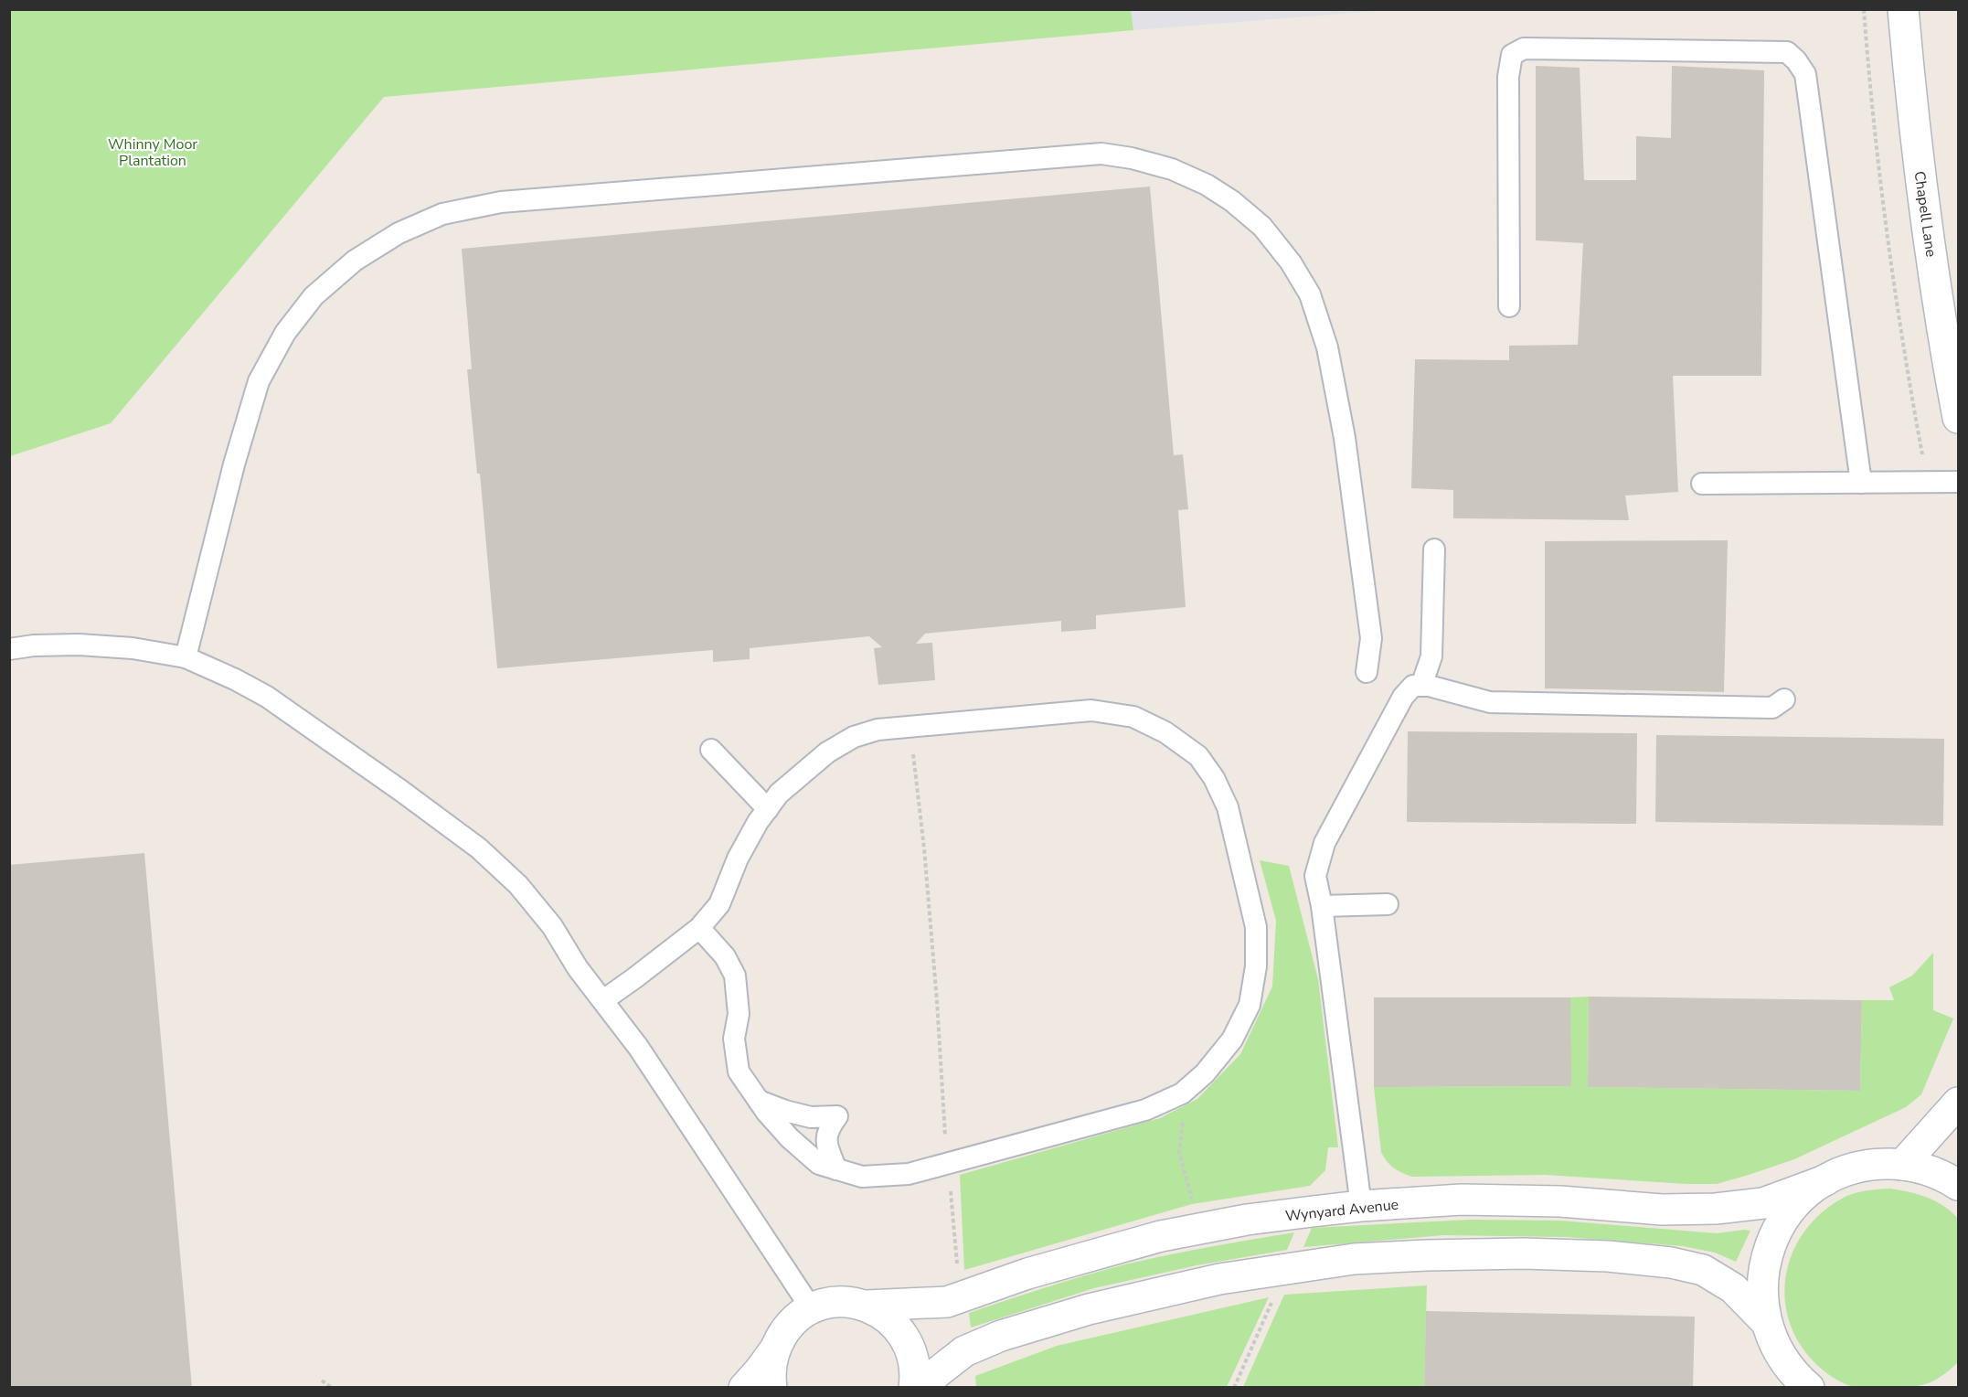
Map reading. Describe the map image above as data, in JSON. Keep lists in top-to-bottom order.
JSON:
{
  "streets": {
    "street": ["Chapell Lane", "Wynyard Avenue"]
  },
  "parks": ["Whinny Moor Plantation"]
}
